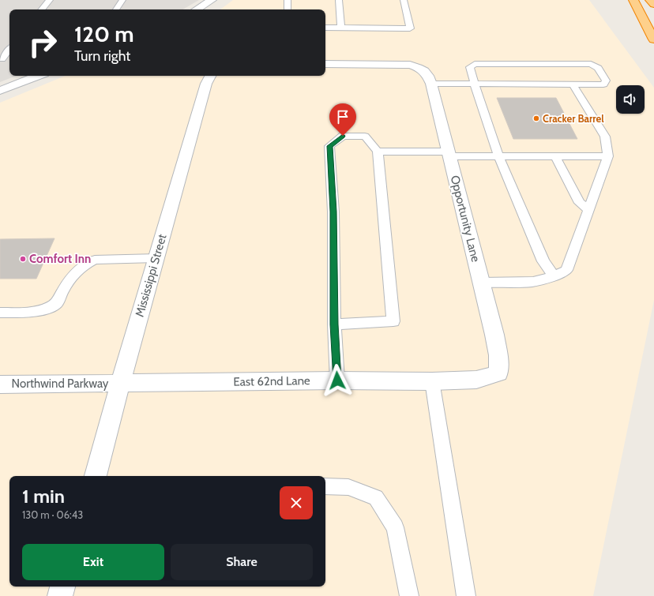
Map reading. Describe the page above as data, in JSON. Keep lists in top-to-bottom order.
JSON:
{
  "streets": {
    "street": [
      "Opportunity Lane",
      "Mississippi Street",
      "East 62nd Lane",
      "Northwind Parkway"
    ]
  },
  "crossings": [
    ["Opportunity Lane", "East 62nd Lane"],
    ["Mississippi Street", "East 62nd Lane"],
    ["Mississippi Street", "Northwind Parkway"],
    ["East 62nd Lane", "Northwind Parkway"]
  ],
  "places": ["Cracker Barrel", "Comfort Inn"],
  "page": {
    "turn": ["120 m", "Turn right"],
    "heading": ["1 min", "130 m · 06:43"],
    "buttons": ["Exit", "Share"]
  }
}
